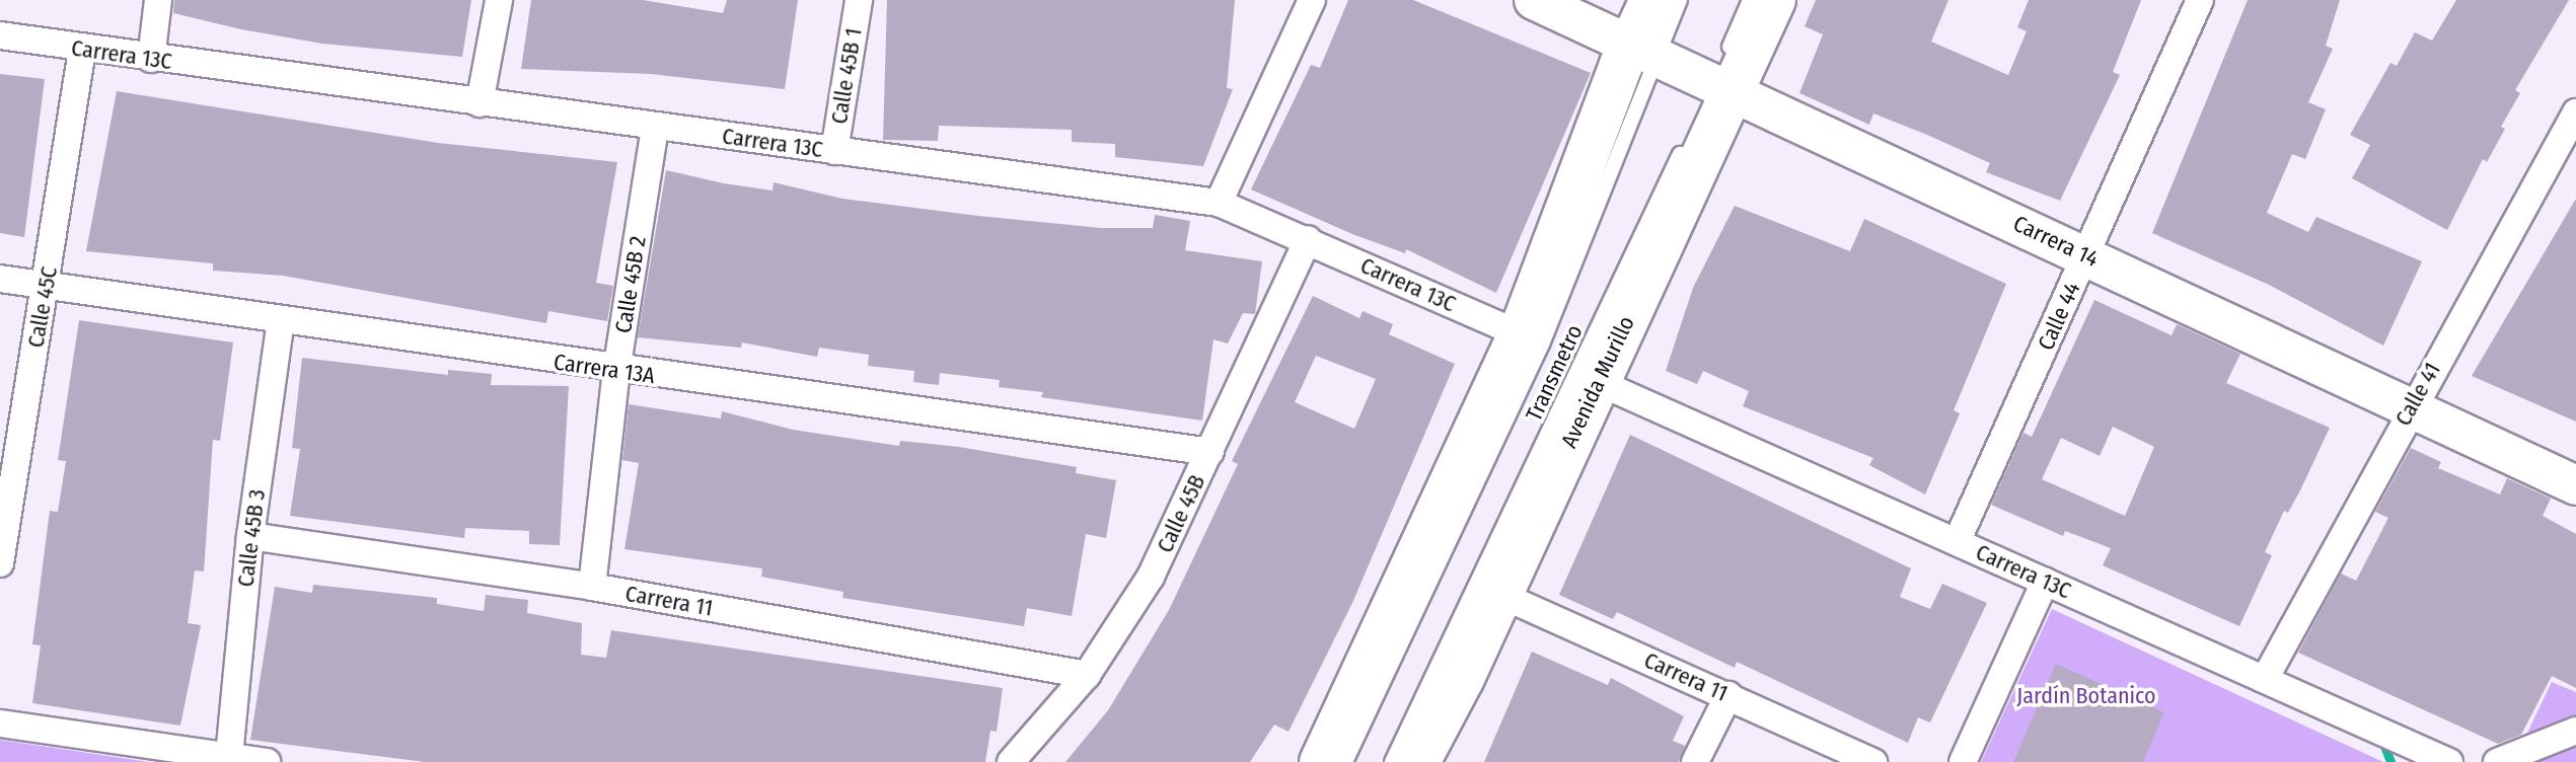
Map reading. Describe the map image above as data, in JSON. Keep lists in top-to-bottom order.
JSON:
{
  "streets": {
    "main road": ["Avenida Murillo"],
    "street": [
      "Carrera 13C",
      "Calle 45B 1",
      "Carrera 14",
      "Calle 45B 2",
      "Calle 45C",
      "Calle 44",
      "Carrera 13A",
      "Calle 41",
      "Calle 45B",
      "Calle 45B 3",
      "Carrera 11"
    ],
    "lane": ["Transmetro"]
  },
  "crossings": [
    ["Carrera 13C", "Calle 45B 1"],
    ["Carrera 13C", "Calle 45B 2"],
    ["Carrera 13C", "Calle 45C"],
    ["Carrera 13C", "Calle 44"],
    ["Carrera 13C", "Avenida Murillo"],
    ["Carrera 13C", "Calle 41"],
    ["Carrera 13C", "Calle 45B"],
    ["Carrera 14", "Calle 44"],
    ["Carrera 14", "Transmetro"],
    ["Carrera 14", "Avenida Murillo"],
    ["Carrera 14", "Calle 41"],
    ["Calle 45B 2", "Carrera 13A"],
    ["Calle 45B 2", "Carrera 11"],
    ["Calle 45C", "Carrera 13A"],
    ["Carrera 13A", "Calle 45B"],
    ["Carrera 13A", "Calle 45B 3"],
    ["Avenida Murillo", "Carrera 11"],
    ["Calle 45B", "Carrera 11"],
    ["Calle 45B 3", "Carrera 11"]
  ],
  "parks": ["Jardín Botanico"]
}
